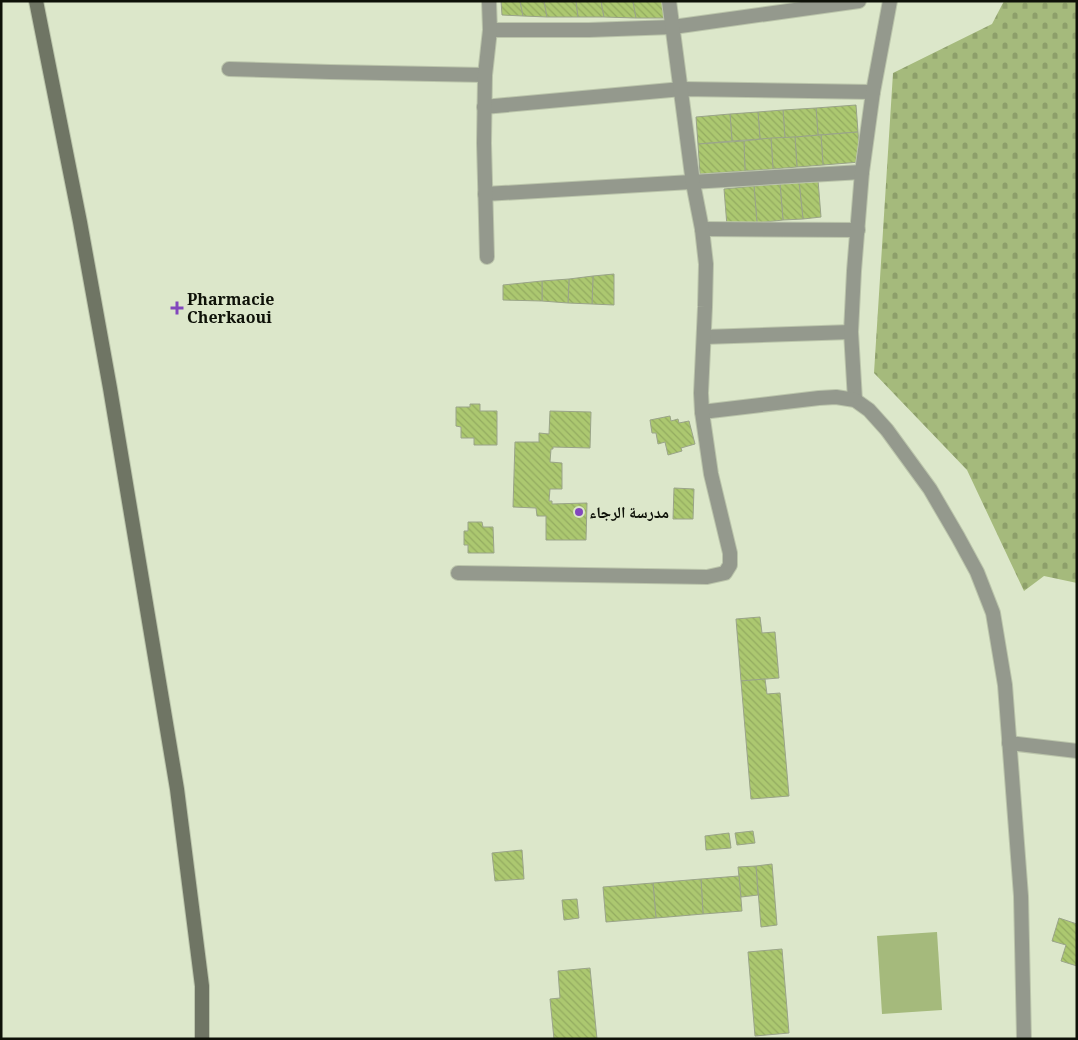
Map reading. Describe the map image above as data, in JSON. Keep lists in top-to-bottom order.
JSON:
{
  "places": {
    "health": ["Pharmacie Cherkaoui"],
    "other": ["مدرسة الرجاء"]
  }
}
